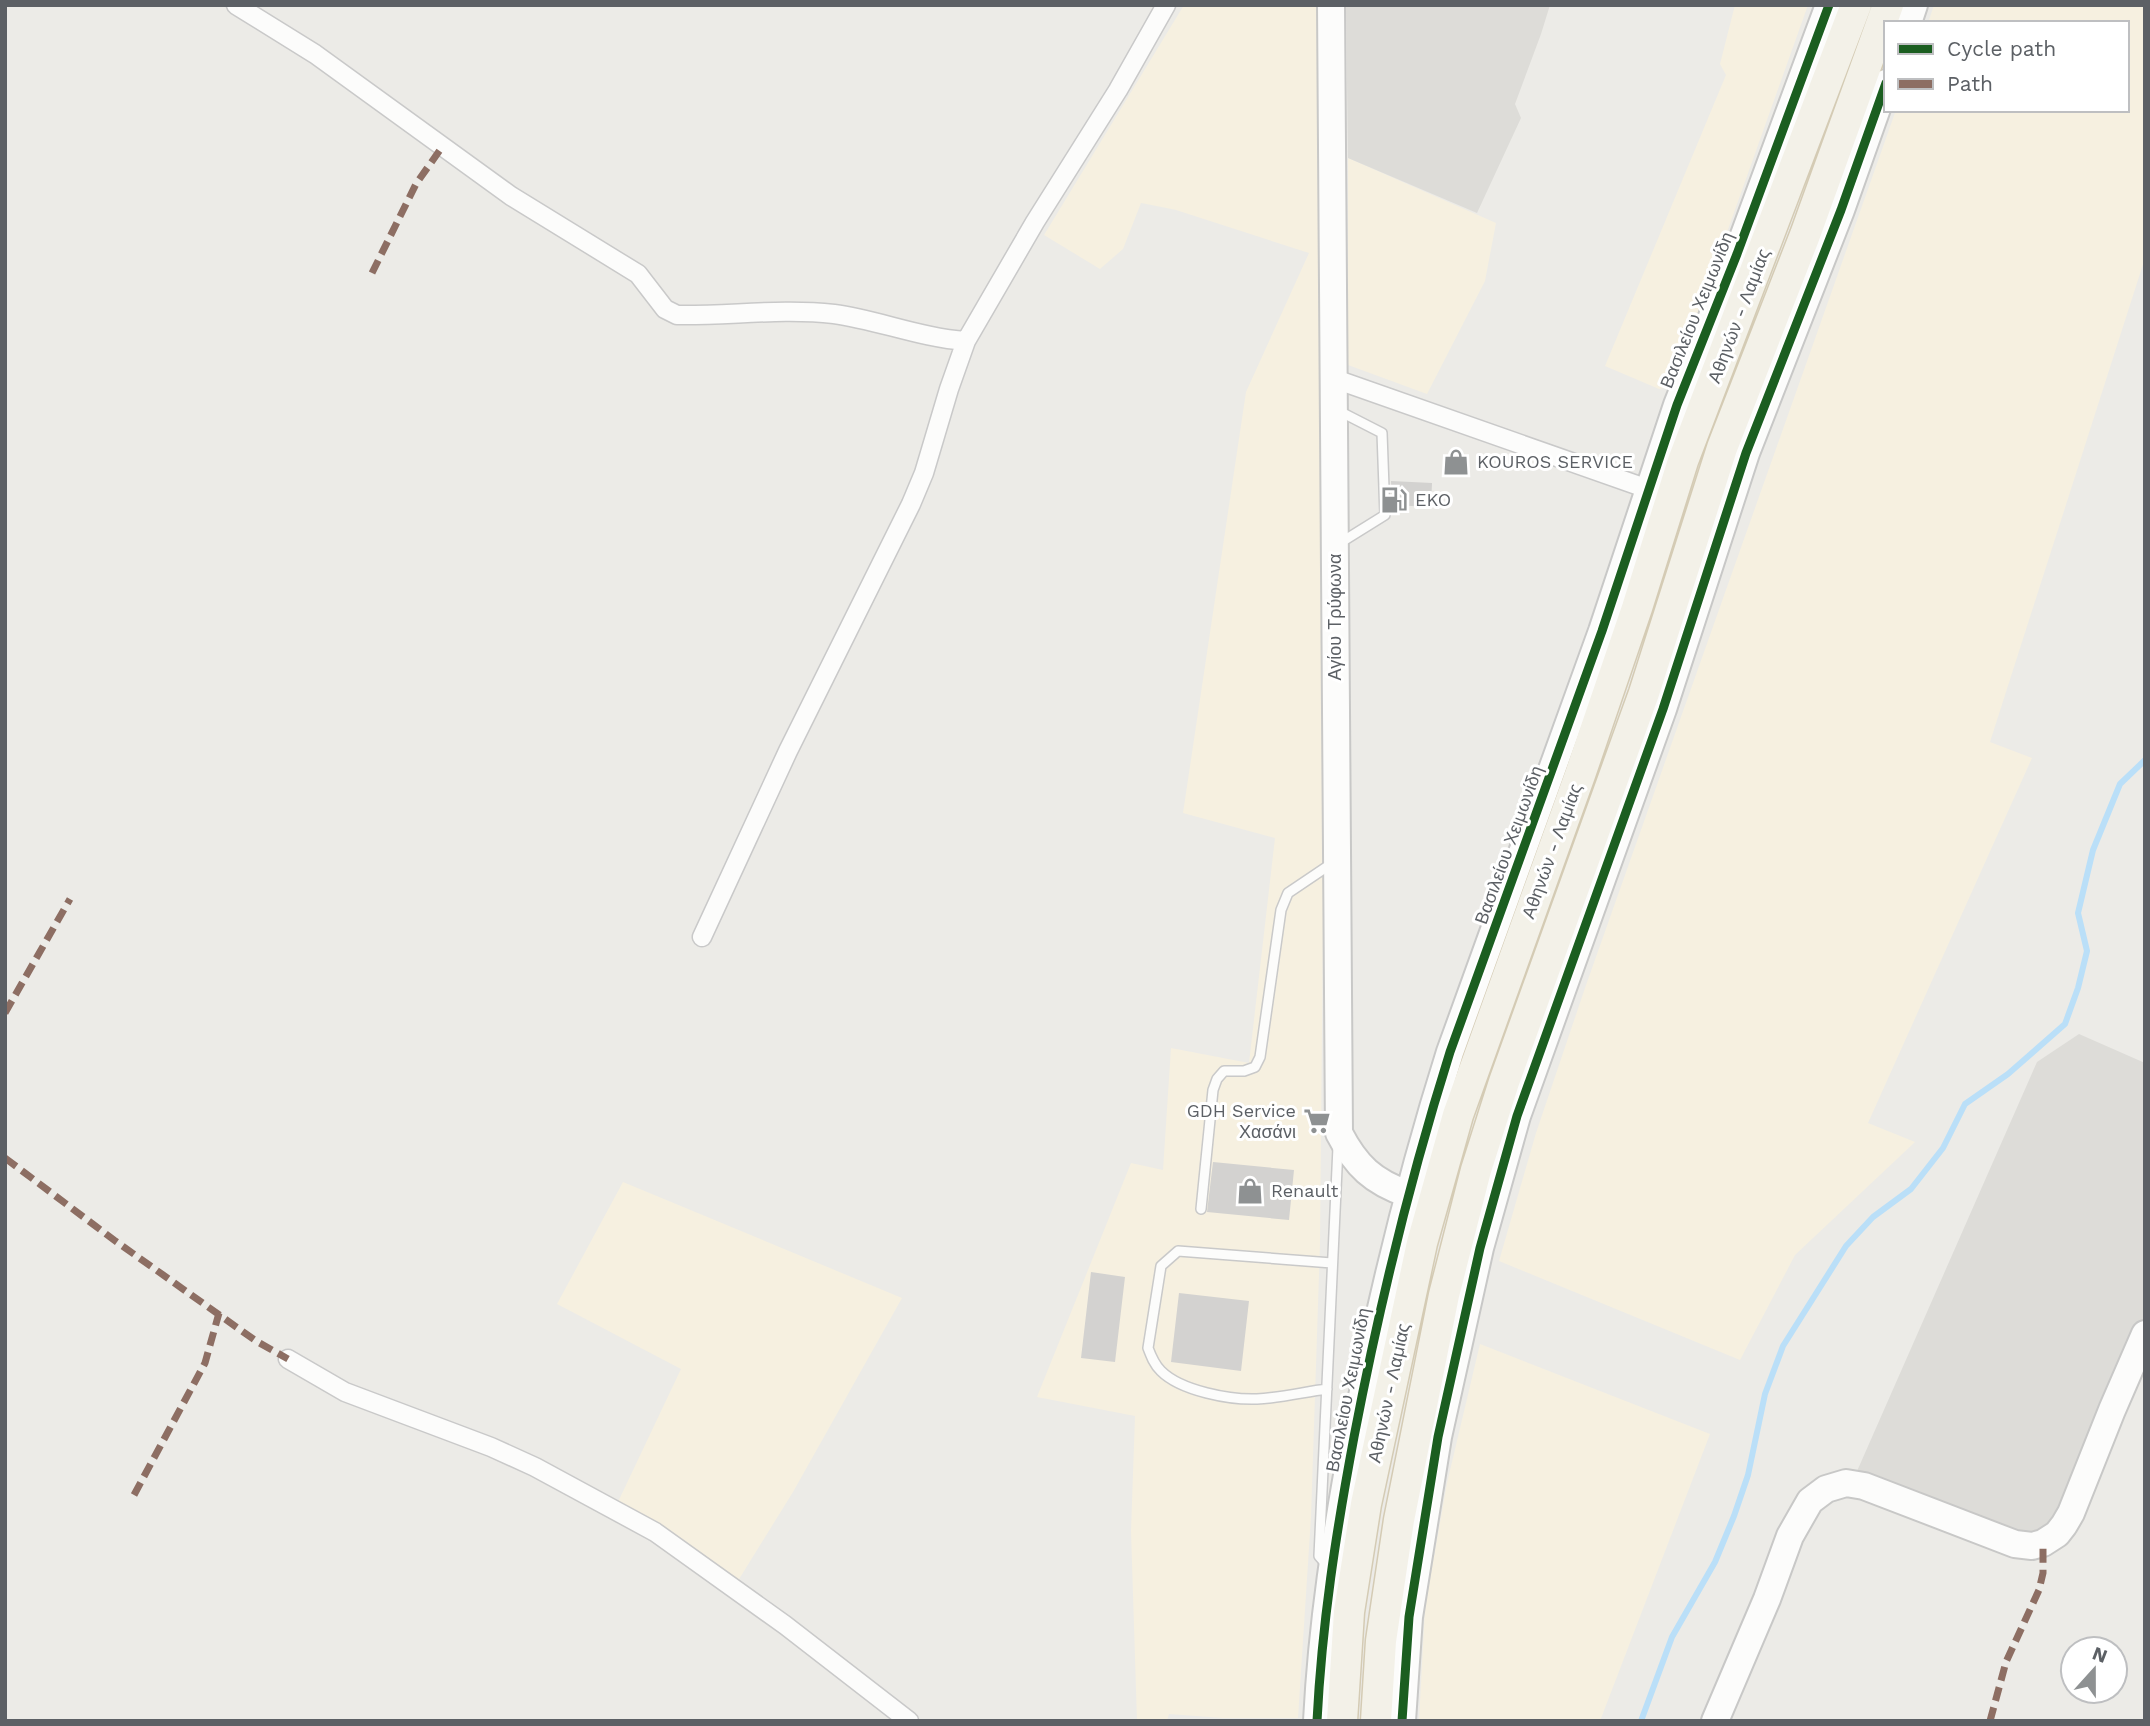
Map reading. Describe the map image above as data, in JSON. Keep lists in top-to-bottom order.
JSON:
{
  "streets": {
    "main road": ["Αθηνών - Λαμίας"],
    "street": ["Βασιλείου Χειμωνίδη", "Αγίου Τρύφωνα"]
  },
  "places": {
    "shop": ["KOUROS SERVICE", "Renault"],
    "fuel station": ["EKO"],
    "supermarket": ["GDH Service Χασάνι"]
  },
  "legend": ["Cycle path", "Path"],
  "north": "top"
}
